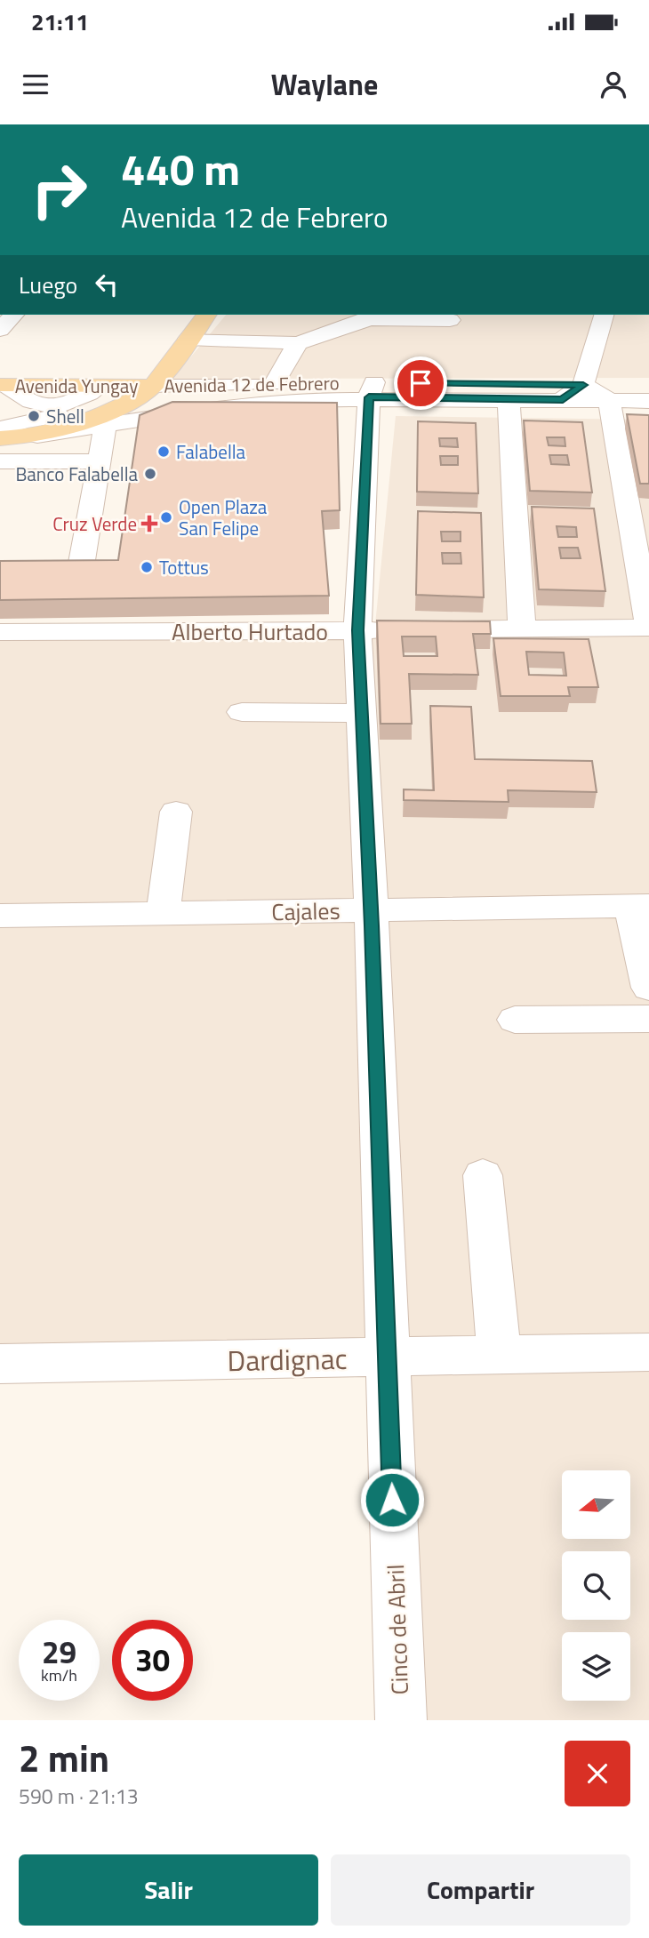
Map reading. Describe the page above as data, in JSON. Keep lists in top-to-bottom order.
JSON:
{
  "streets": {
    "main road": ["Avenida Yungay"],
    "street": [
      "Avenida 12 de Febrero",
      "Alberto Hurtado",
      "Cajales",
      "Dardignac",
      "Cinco de Abril"
    ]
  },
  "crossings": [
    ["Avenida 12 de Febrero", "Avenida Yungay"],
    ["Avenida 12 de Febrero", "Cinco de Abril"],
    ["Alberto Hurtado", "Cinco de Abril"],
    ["Cajales", "Cinco de Abril"],
    ["Dardignac", "Cinco de Abril"]
  ],
  "places": {
    "other": [
      "Shell",
      "Falabella",
      "Banco Falabella",
      "Open Plaza San Felipe",
      "Tottus"
    ],
    "health": ["Cruz Verde"]
  },
  "north": "left",
  "page": {
    "status": "21:11",
    "header": "Waylane",
    "turn": ["440 m", "Avenida 12 de Febrero"],
    "then": "Luego",
    "speed": "29 km/h",
    "limit": "30",
    "heading": ["2 min", "590 m · 21:13"],
    "buttons": ["Salir", "Compartir"]
  }
}
